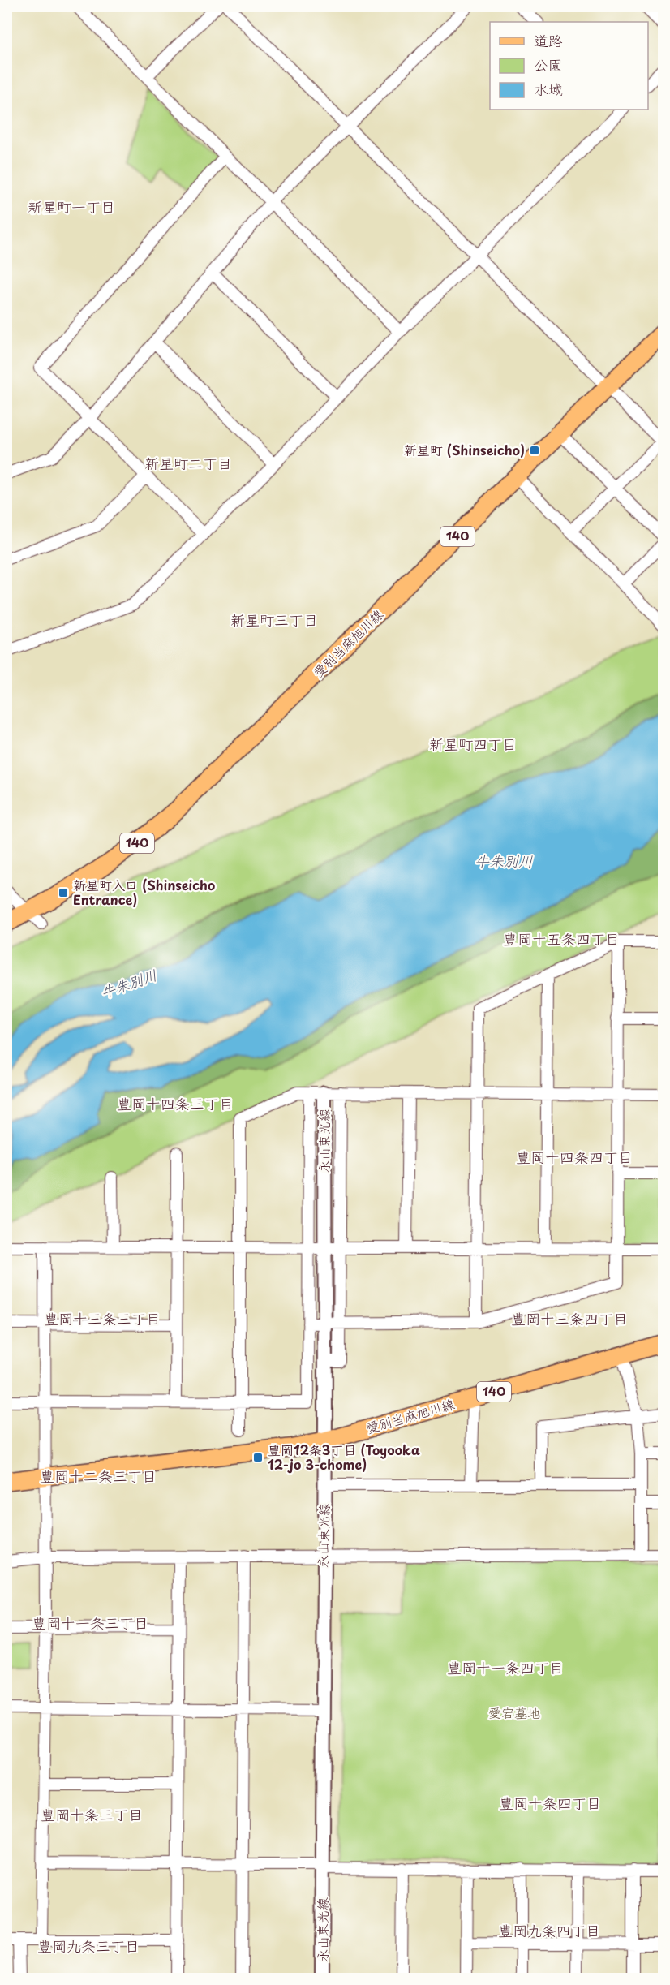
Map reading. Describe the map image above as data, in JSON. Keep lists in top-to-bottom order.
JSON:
{
  "streets": {
    "main road": ["140", "愛別当麻旭川線"],
    "street": ["永山東光線"]
  },
  "crossings": [
    ["愛別当麻旭川線", "永山東光線"]
  ],
  "districts": [
    "新星町一丁目",
    "新星町二丁目",
    "新星町三丁目",
    "新星町四丁目",
    "豊岡十五条四丁目",
    "豊岡十四条三丁目",
    "豊岡十四条四丁目",
    "豊岡十三条三丁目",
    "豊岡十三条四丁目",
    "豊岡十二条三丁目",
    "豊岡十一条三丁目",
    "豊岡十一条四丁目",
    "豊岡十条四丁目",
    "豊岡十条三丁目",
    "豊岡九条四丁目",
    "豊岡九条三丁目"
  ],
  "water": ["牛朱別川"],
  "parks": ["愛宕墓地"],
  "places": {
    "transit": ["新星町 (Shinseicho)", "新星町入口 (Shinseicho Entrance)", "豊岡12条3丁目 (Toyooka 12-jo 3-chome)"]
  },
  "legend": ["道路", "公園", "水域"]
}
